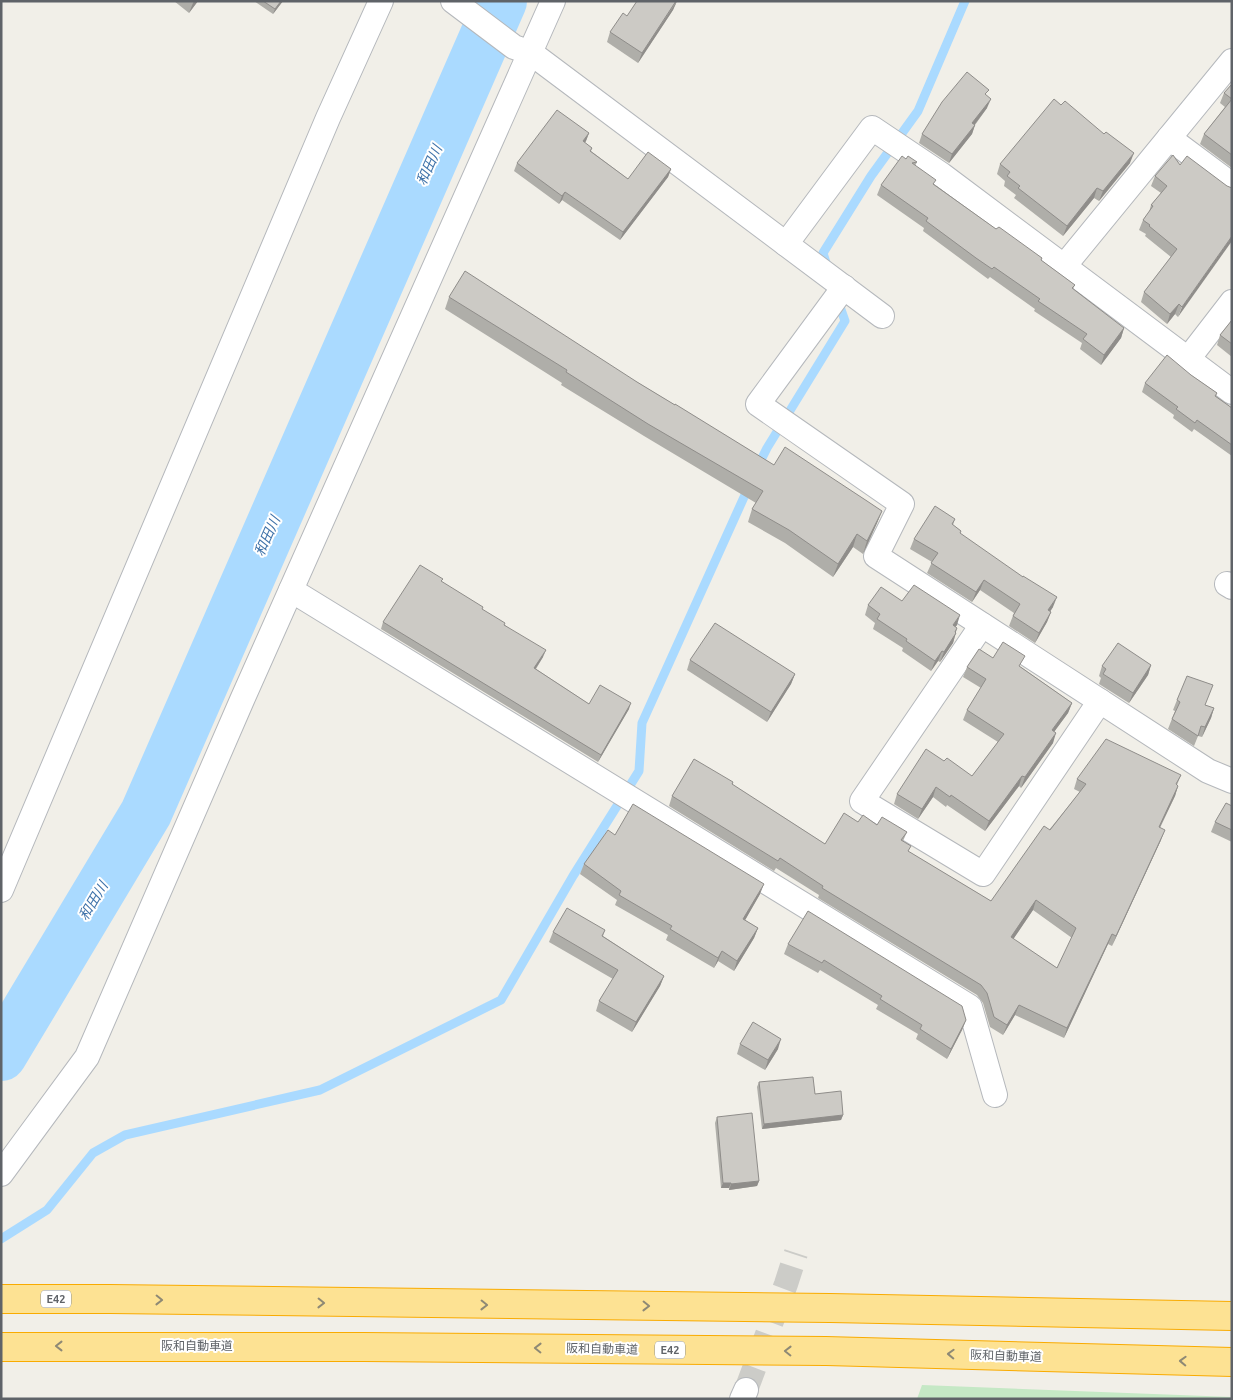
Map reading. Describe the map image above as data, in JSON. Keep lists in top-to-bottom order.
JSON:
{
  "streets": {
    "highway": ["E42", "阪和自動車道"]
  },
  "water": ["和田川"]
}
